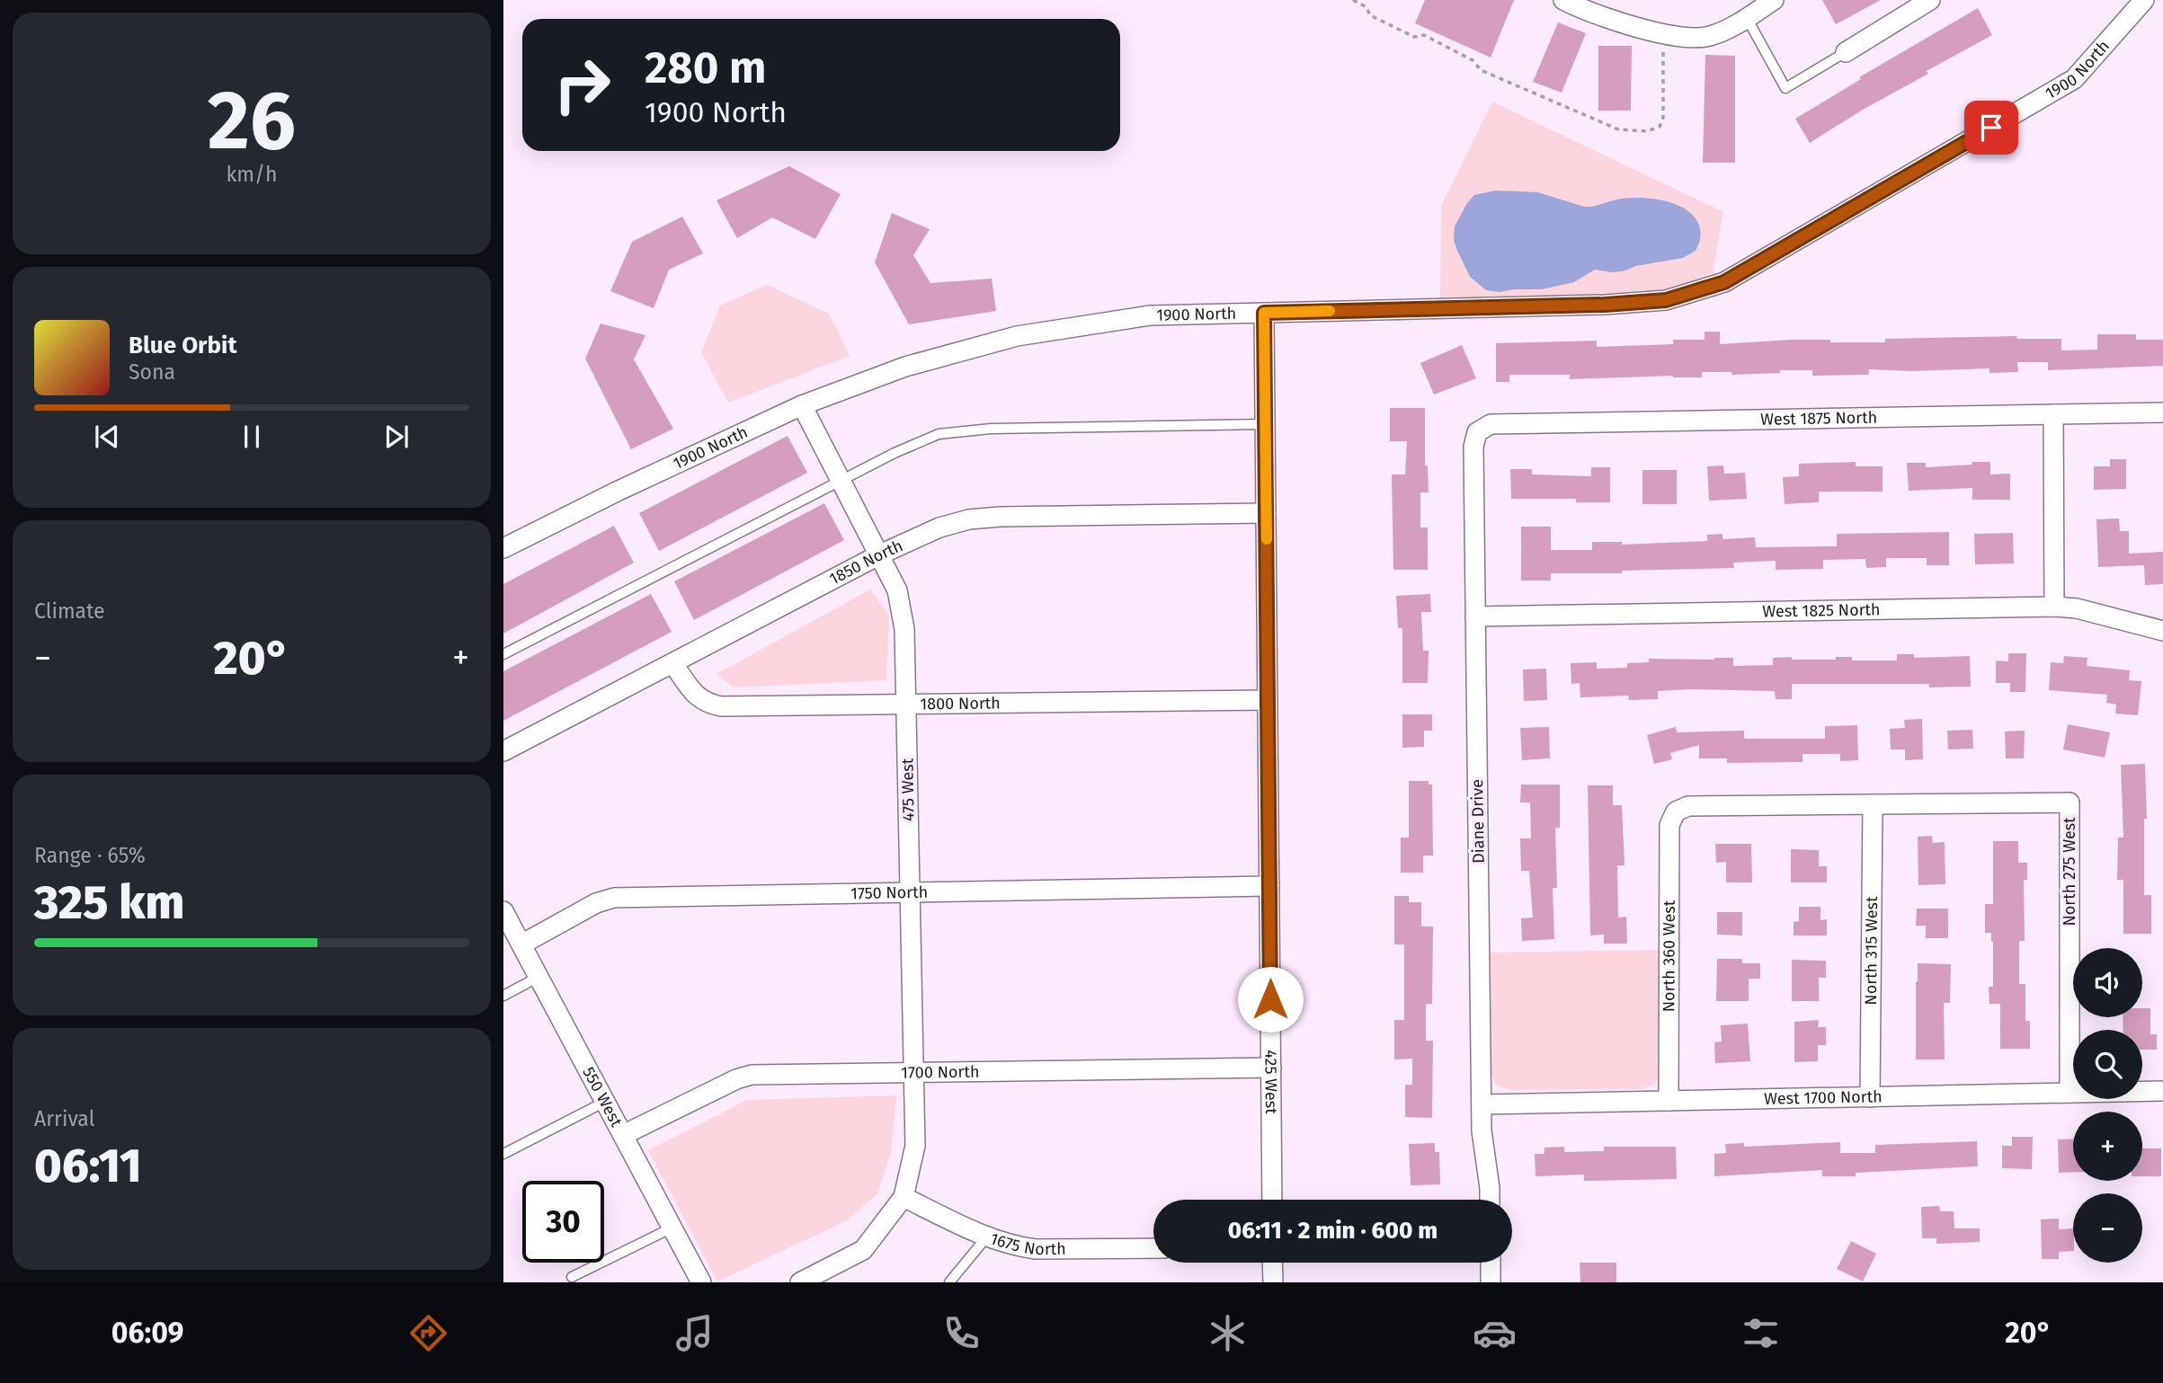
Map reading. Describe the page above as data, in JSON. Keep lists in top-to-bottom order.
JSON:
{
  "streets": {
    "street": [
      "1900 North",
      "West 1875 North",
      "1850 North",
      "West 1825 North",
      "1800 North",
      "475 West",
      "Diane Drive",
      "North 275 West",
      "1750 North",
      "North 315 West",
      "North 360 West",
      "1700 North",
      "425 West",
      "550 West",
      "West 1700 North",
      "1675 North"
    ]
  },
  "crossings": [
    ["1900 North", "475 West"],
    ["1900 North", "425 West"],
    ["West 1875 North", "Diane Drive"],
    ["1850 North", "1800 North"],
    ["1850 North", "475 West"],
    ["1850 North", "425 West"],
    ["West 1825 North", "Diane Drive"],
    ["1800 North", "475 West"],
    ["1800 North", "425 West"],
    ["475 West", "1750 North"],
    ["475 West", "1700 North"],
    ["475 West", "1675 North"],
    ["Diane Drive", "West 1700 North"],
    ["North 275 West", "North 315 West"],
    ["North 275 West", "North 360 West"],
    ["North 275 West", "West 1700 North"],
    ["1750 North", "425 West"],
    ["1750 North", "550 West"],
    ["North 315 West", "North 360 West"],
    ["North 315 West", "West 1700 North"],
    ["North 360 West", "West 1700 North"],
    ["1700 North", "425 West"],
    ["1700 North", "550 West"]
  ],
  "page": {
    "tile": [
      ["26", "km/h"],
      "Climate",
      ["Range · 65%", "325 km"],
      ["Arrival", "06:11"]
    ],
    "turn": ["280 m", "1900 North"],
    "song": ["Blue Orbit", "Sona"],
    "heat": ["−", "20°", "+"],
    "map_buttons": ["+", "−"],
    "limit": "30",
    "trip": "06:11 · 2 min · 600 m",
    "tabs": ["06:09", "20°"]
  }
}
